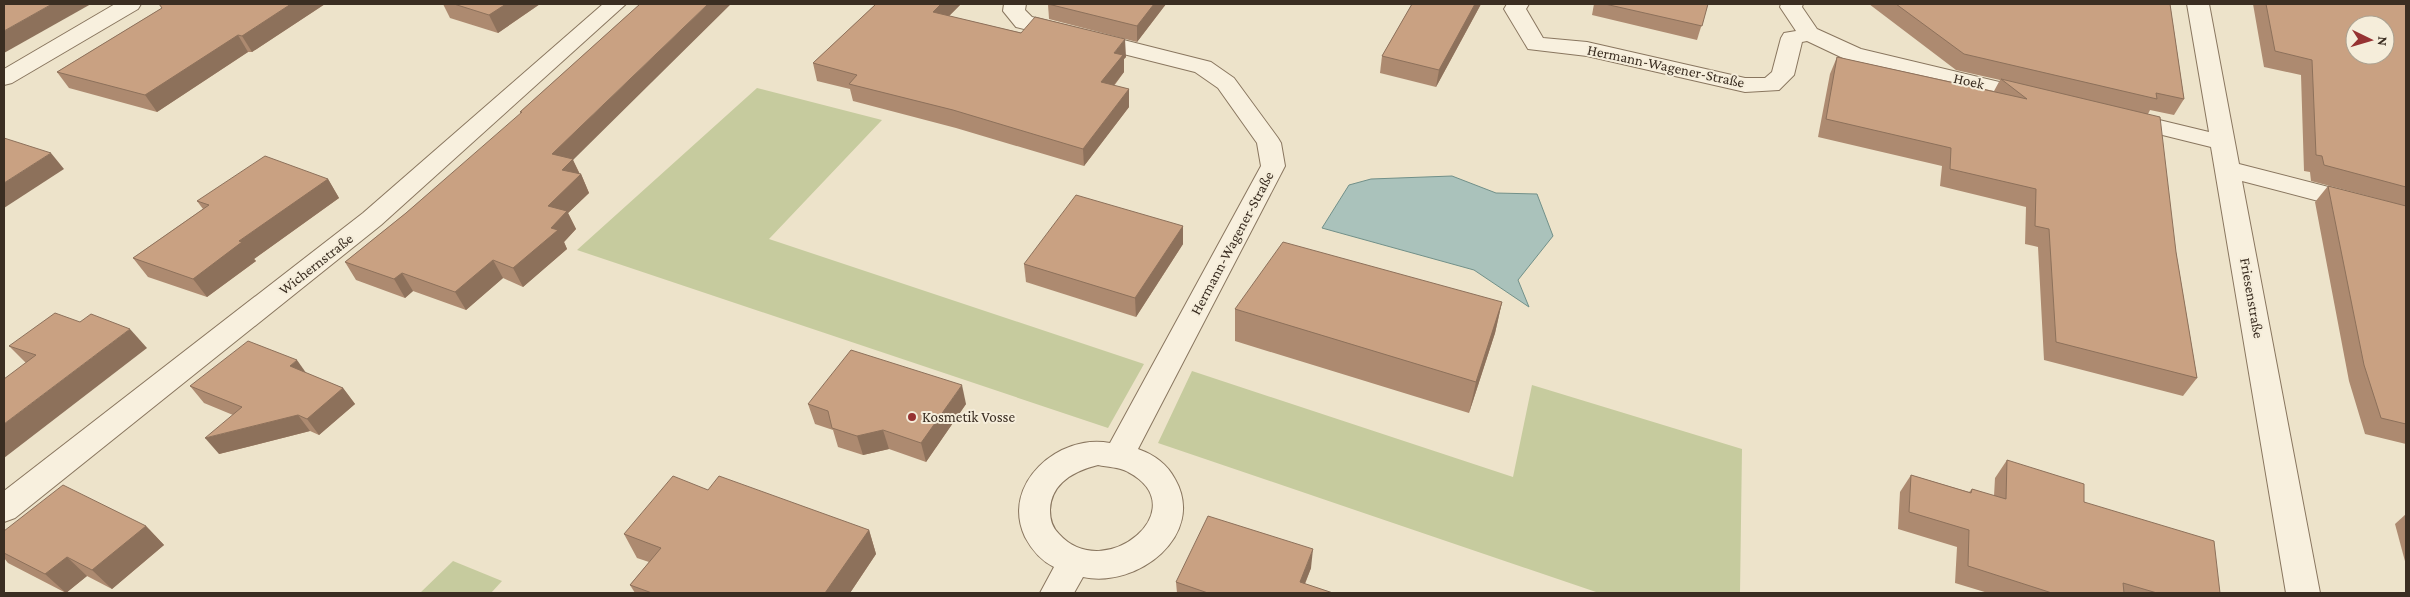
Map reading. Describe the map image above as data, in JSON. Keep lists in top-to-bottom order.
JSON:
{
  "streets": {
    "street": [
      "Hermann-Wagener-Straße",
      "Hoek",
      "Wichernstraße",
      "Friesenstraße"
    ]
  },
  "crossings": [
    ["Hermann-Wagener-Straße", "Hoek"]
  ],
  "places": ["Kosmetik Vosse"],
  "north": "right"
}
